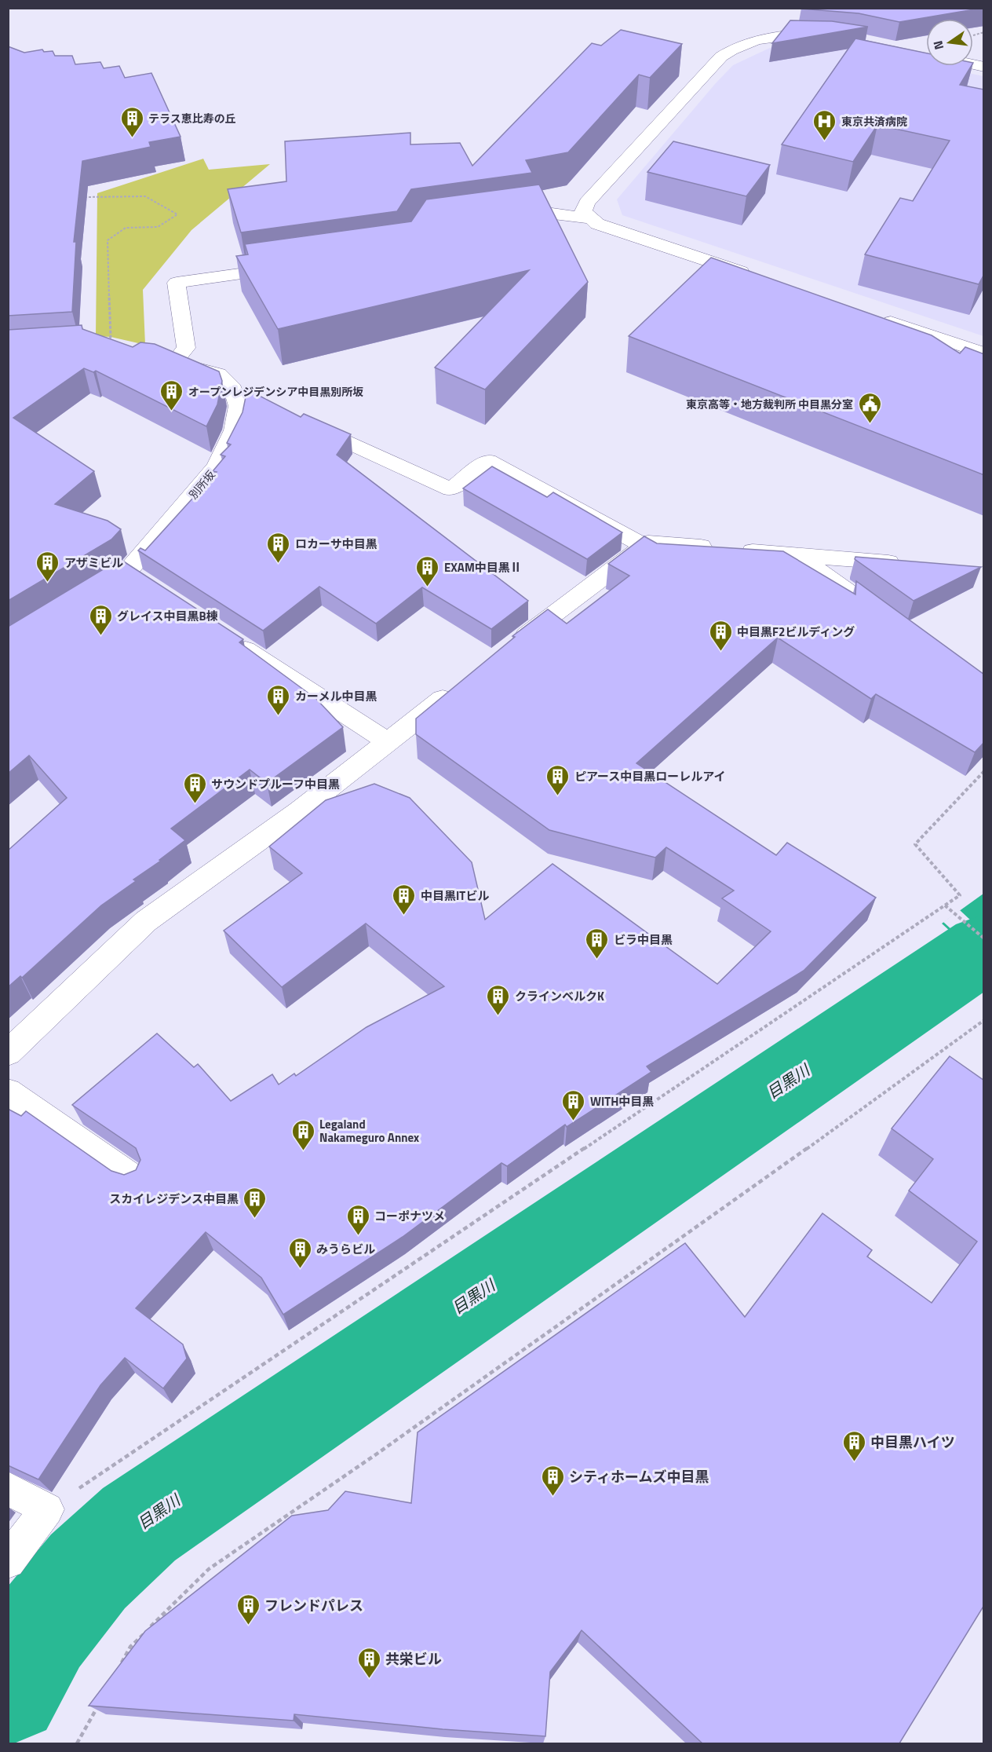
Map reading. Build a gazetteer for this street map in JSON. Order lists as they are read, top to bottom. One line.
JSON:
{"streets":{"street":["別所坂"]},"water":["目黒川"],"places":{"building":["テラス恵比寿の丘","オープンレジデンシア中目黒別所坂","ロカーサ中目黒","アザミビル","EXAM中目黒Ⅱ","グレイス中目黒B棟","中目黒F2ビルディング","カーメル中目黒","ピアース中目黒ローレルアイ","サウンドプルーフ中目黒","中目黒ITビル","ビラ中目黒","クラインベルクK","WITH中目黒","Legaland Nakameguro Annex","スカイレジデンス中目黒","コーポナツメ","みうらビル","中目黒ハイツ","シティホームズ中目黒","フレンドパレス","共栄ビル"],"hospital":["東京共済病院"],"public building":["東京高等・地方裁判所 中目黒分室"]},"north":"left"}
